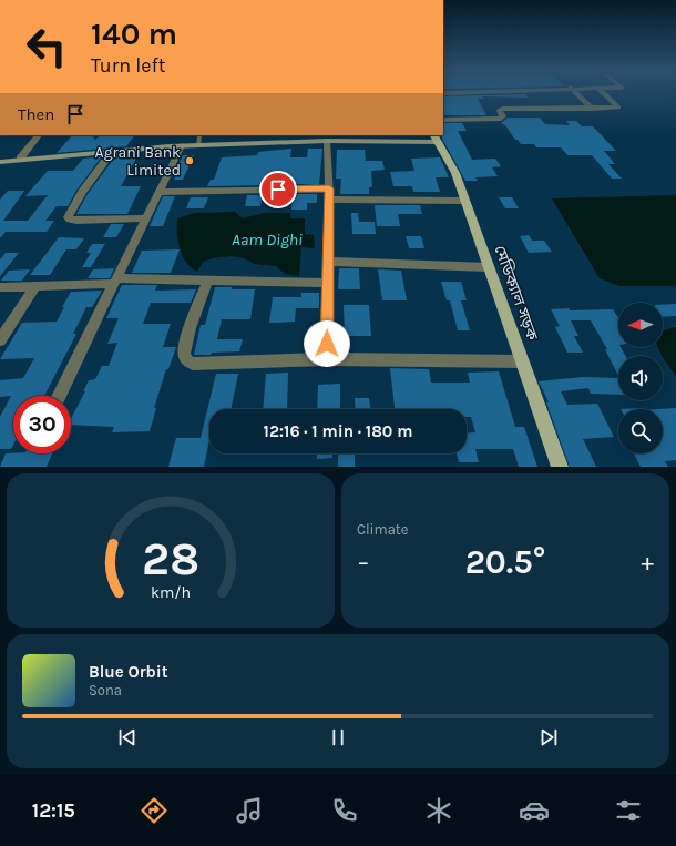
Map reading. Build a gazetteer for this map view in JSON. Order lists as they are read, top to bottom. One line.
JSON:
{"streets":{"main road":["মেডিক্যাল সড়ক"]},"water":["Aam Dighi"],"places":["Agrani Bank Limited"],"north":"left","page":{"turn":["140 m","Turn left"],"then":"Then","limit":"30","trip":"12:16 · 1 min · 180 m","tile":"Climate","heat":["−","20.5°","+"],"song":["Blue Orbit","Sona"],"tabs":"12:15","gauge":["28","km/h"]}}
